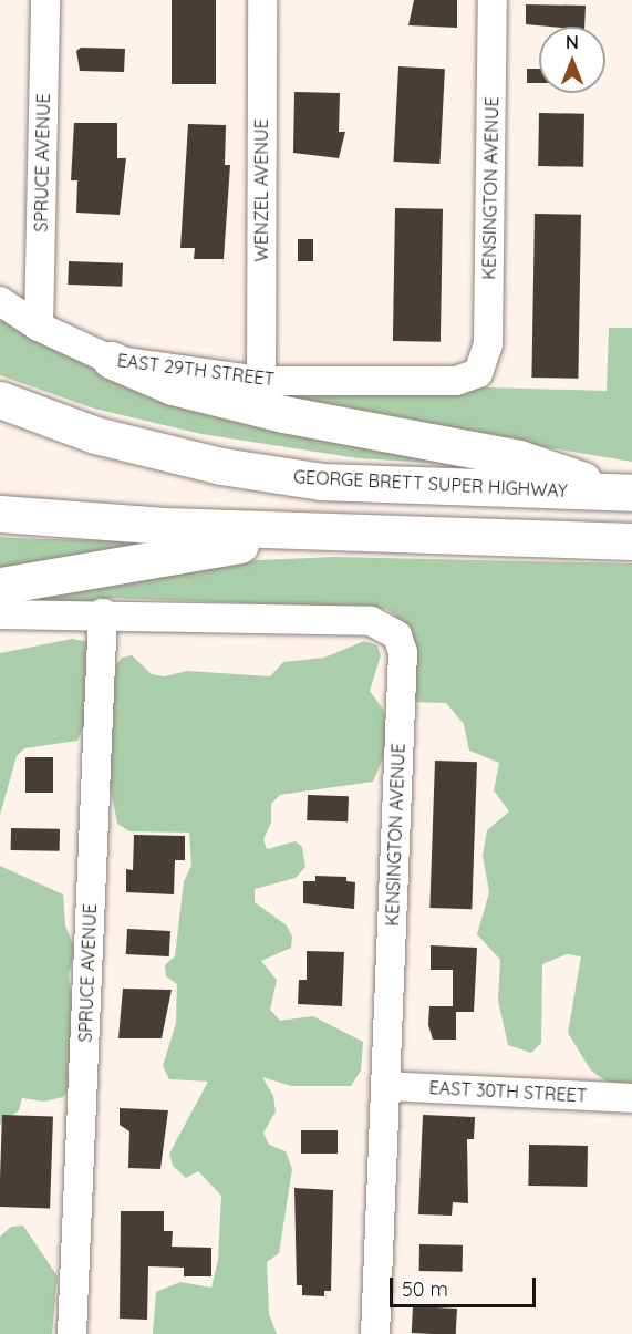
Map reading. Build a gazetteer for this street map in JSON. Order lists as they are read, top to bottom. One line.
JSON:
{"streets":{"highway":["GEORGE BRETT SUPER HIGHWAY"],"street":["SPRUCE AVENUE","KENSINGTON AVENUE","WENZEL AVENUE","EAST 29TH STREET","EAST 30TH STREET"]},"crossings":[["SPRUCE AVENUE","KENSINGTON AVENUE"],["SPRUCE AVENUE","EAST 29TH STREET"],["KENSINGTON AVENUE","EAST 29TH STREET"],["KENSINGTON AVENUE","EAST 30TH STREET"],["WENZEL AVENUE","EAST 29TH STREET"]],"scale_bar":"50 m","north":"top"}
